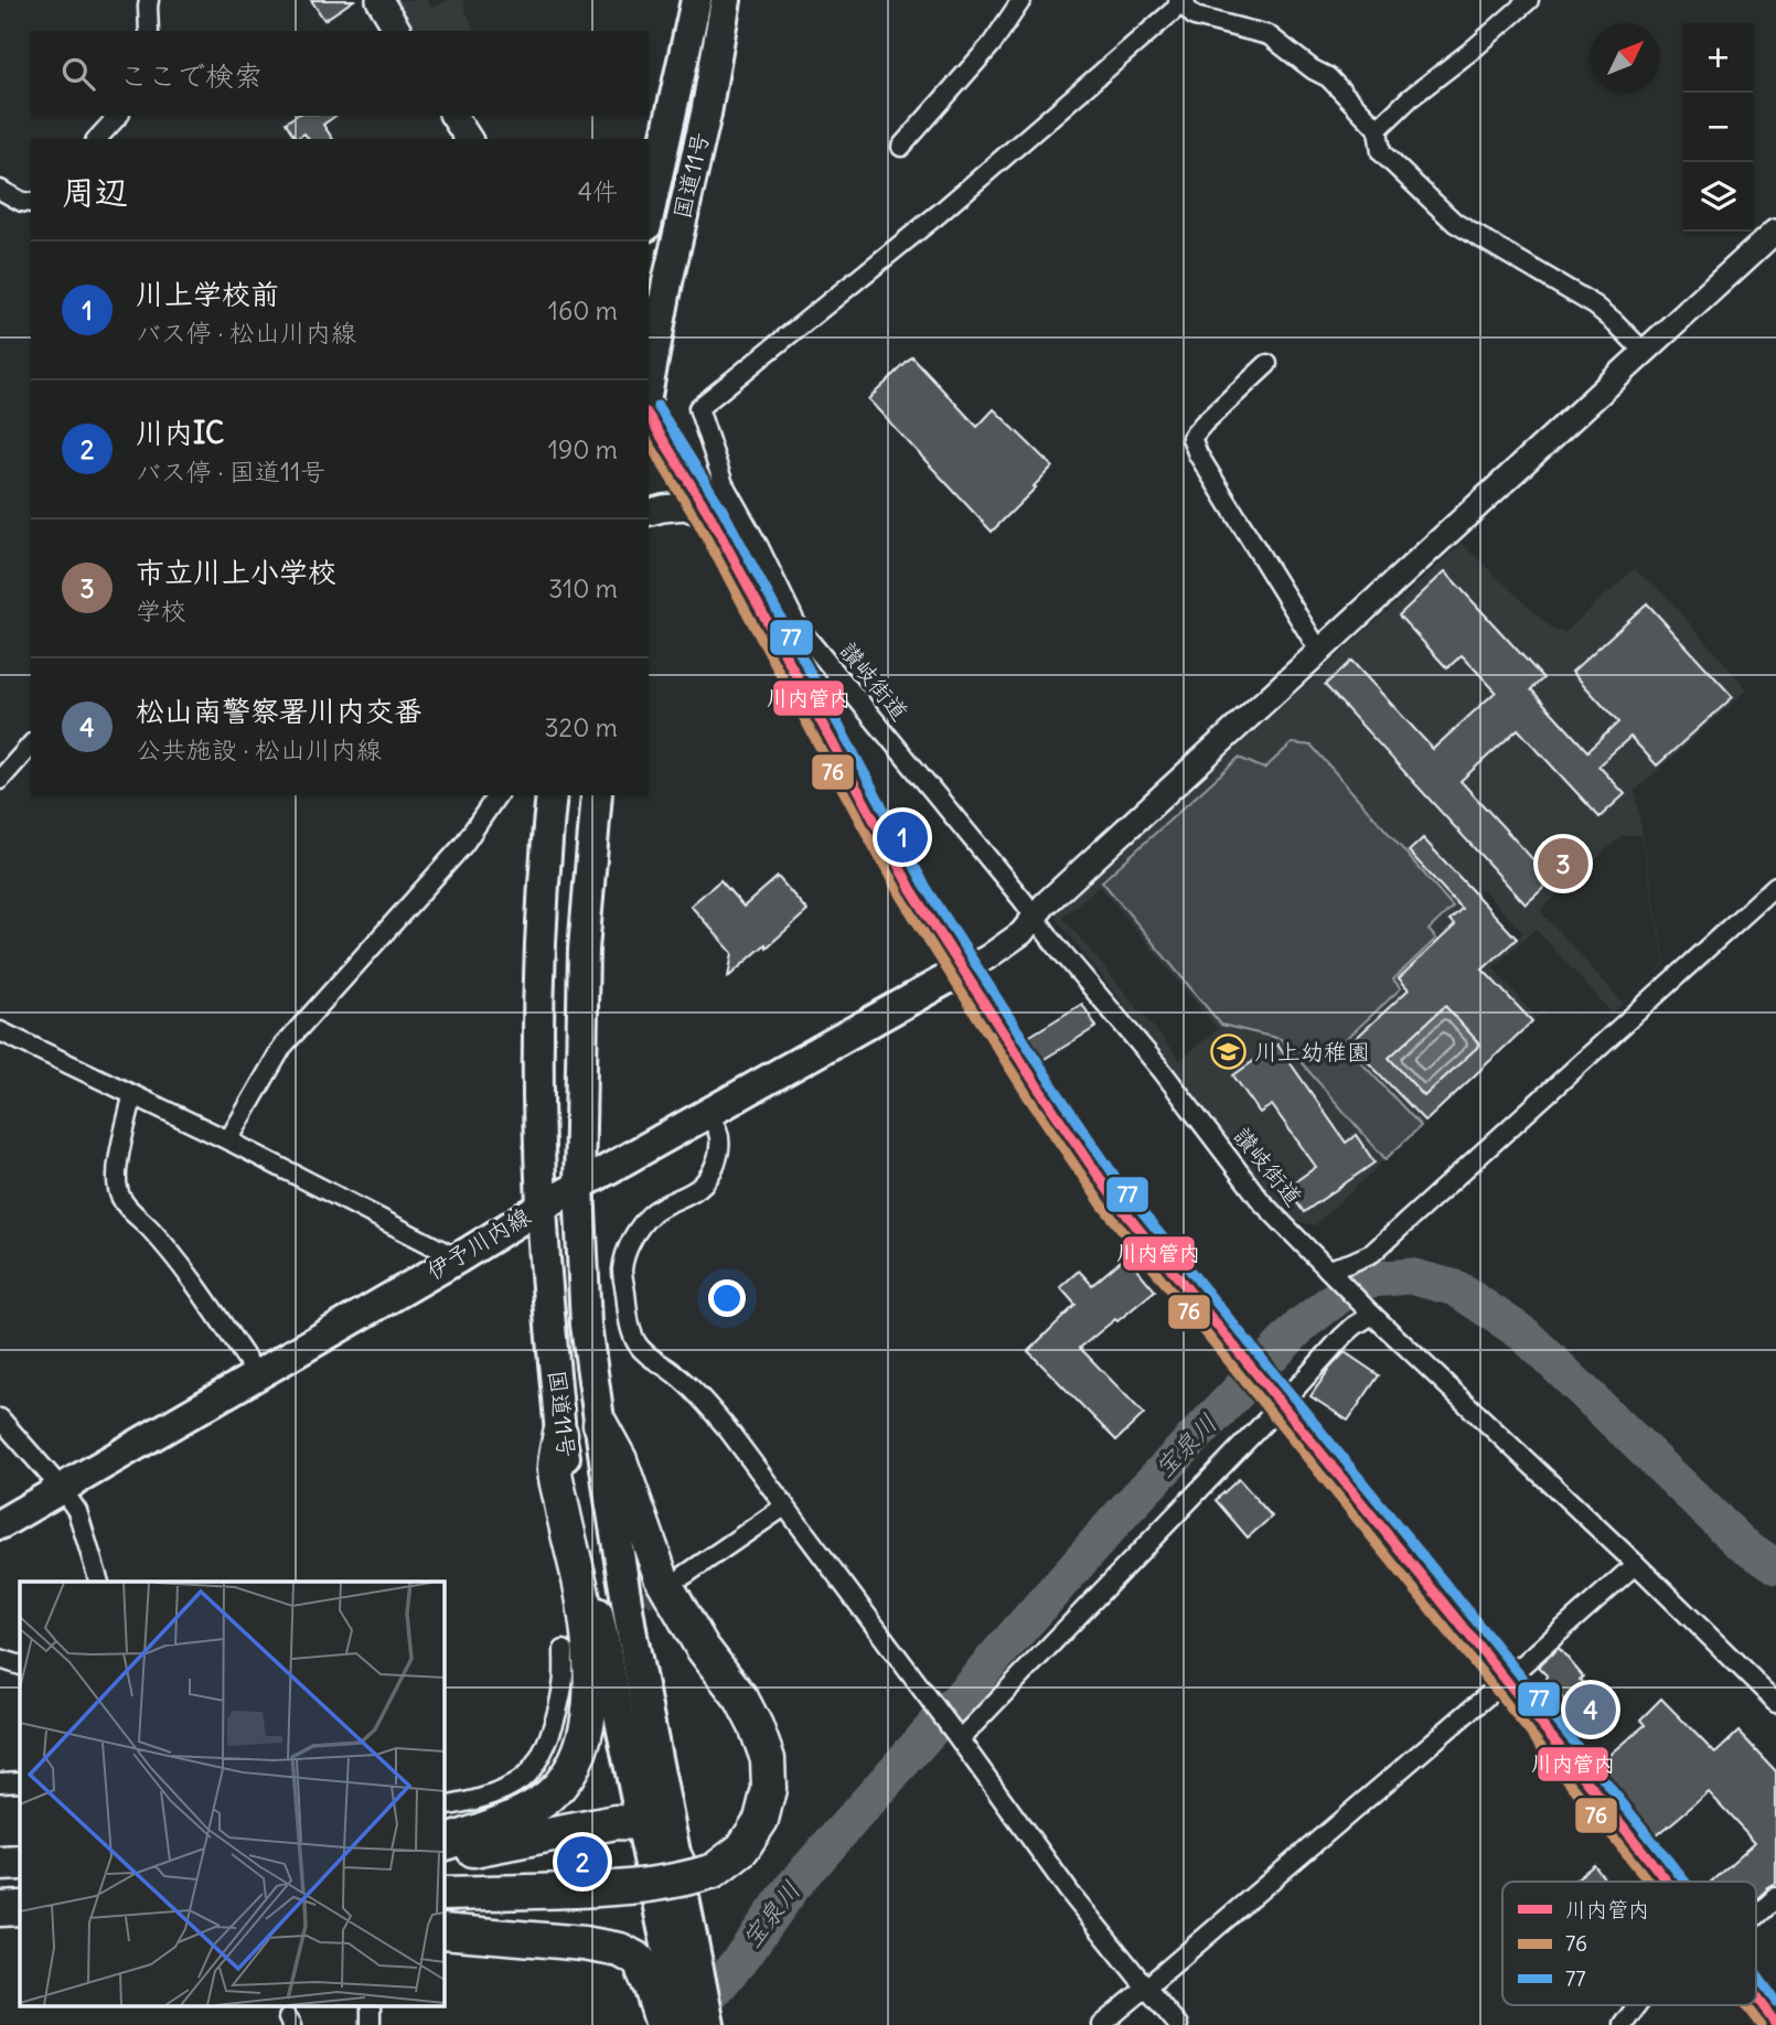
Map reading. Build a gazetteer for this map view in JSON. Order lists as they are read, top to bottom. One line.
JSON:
{"streets":{"main road":["国道11号","伊予川内線"],"street":["讃岐街道"]},"crossings":[["国道11号","伊予川内線"]],"water":["宝泉川"],"places":{"school or university":["川上幼稚園"]},"lines":["transit line 77","transit line 川内管内","transit line 76"],"legend":["川内管内","76","77"],"north":"top right","page":{"map_buttons":["+","−"],"search":"ここで検索","heading":["周辺","4件"],"list":[{"mark":"1","name":"川上学校前","note":"バス停 · 松山川内線","value":"160 m"},{"mark":"2","name":"川内IC","note":"バス停 · 国道11号","value":"190 m"},{"mark":"3","name":"市立川上小学校","note":"学校","value":"310 m"},{"mark":"4","name":"松山南警察署川内交番","note":"公共施設 · 松山川内線","value":"320 m"}],"pins":["1","3","4","2"]}}
